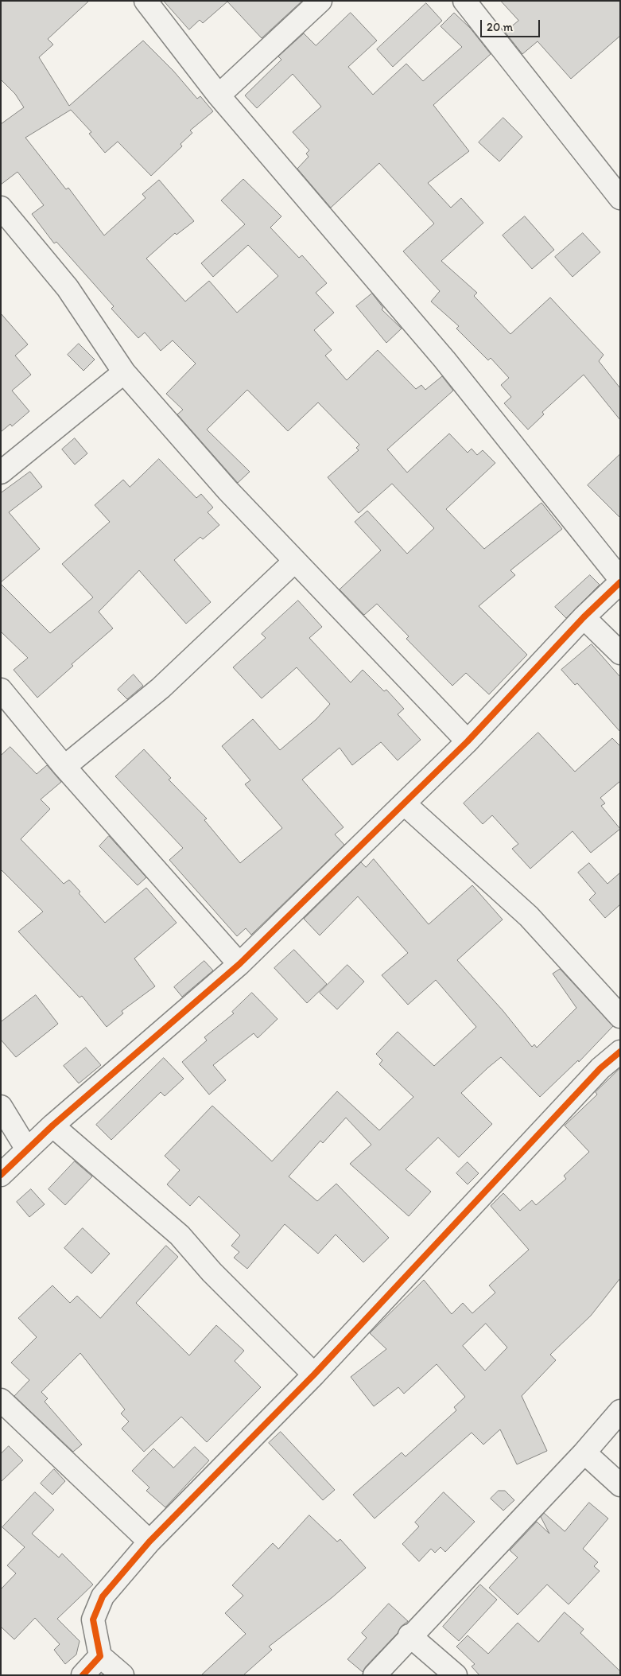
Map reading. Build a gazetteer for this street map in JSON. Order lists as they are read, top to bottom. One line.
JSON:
{"scale_bar":"20 m"}
